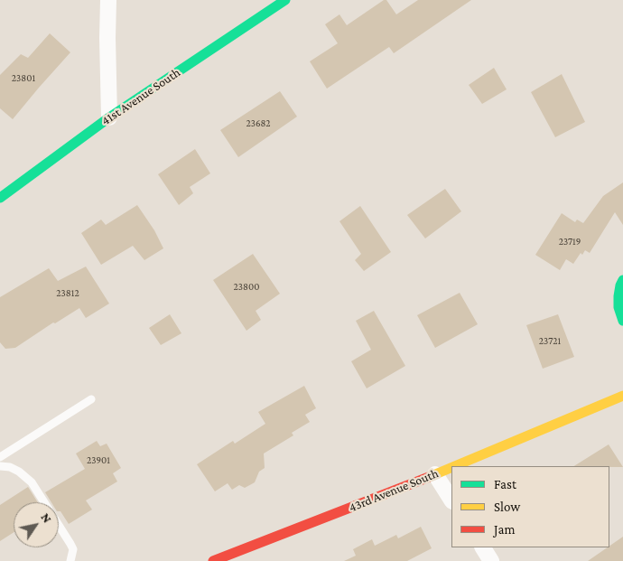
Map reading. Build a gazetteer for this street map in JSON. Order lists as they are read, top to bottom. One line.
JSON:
{"streets":{"street":["41st Avenue South","43rd Avenue South"]},"house_numbers":["23801","23682","23719","23800","23812","23721","23901"],"legend":["Fast","Slow","Jam"],"north":"top right"}
